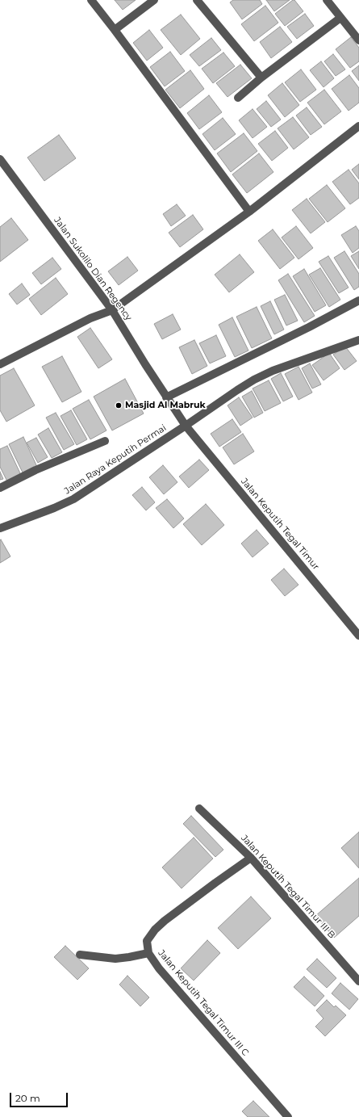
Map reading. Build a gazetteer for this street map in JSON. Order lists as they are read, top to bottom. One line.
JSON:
{"streets":{"street":["Jalan Sukolilo Dian Regency","Jalan Raya Keputih Permai","Jalan Keputih Tegal Timur","Jalan Keputih Tegal Timur III B","Jalan Keputih Tegal Timur III C"]},"crossings":[["Jalan Sukolilo Dian Regency","Jalan Raya Keputih Permai"],["Jalan Sukolilo Dian Regency","Jalan Keputih Tegal Timur"],["Jalan Raya Keputih Permai","Jalan Keputih Tegal Timur"],["Jalan Keputih Tegal Timur III B","Jalan Keputih Tegal Timur III C"]],"places":["Masjid Al Mabruk"],"scale_bar":"20 m"}
